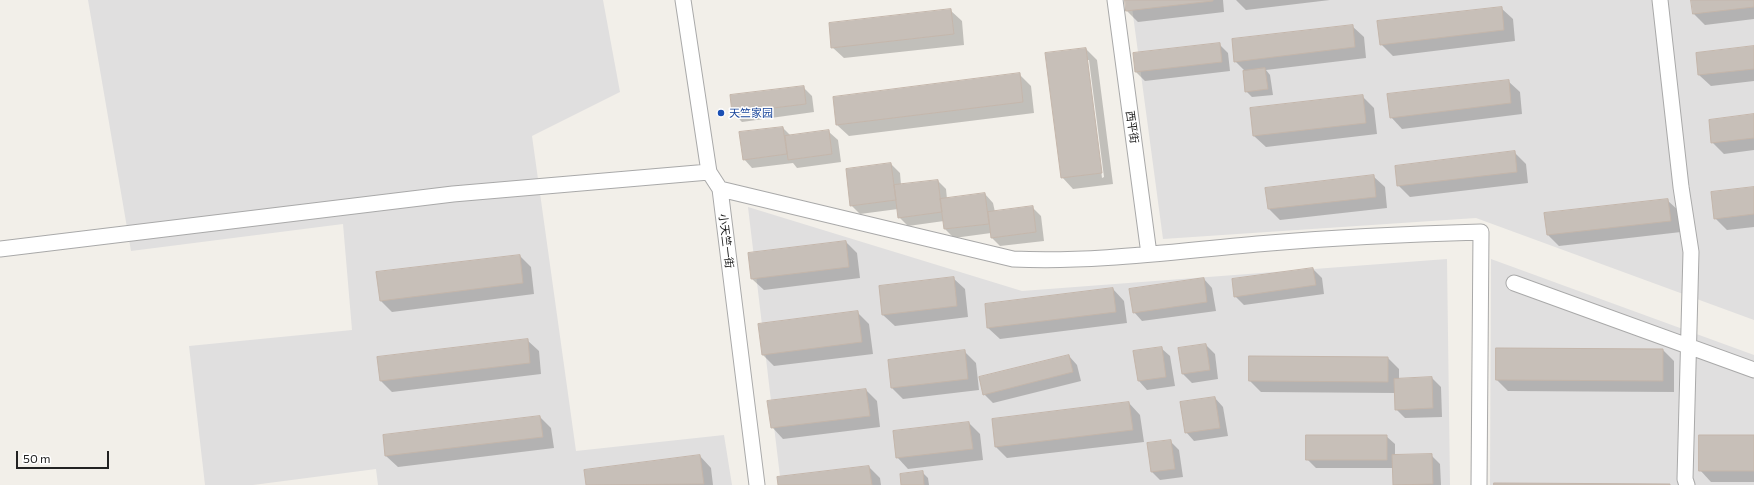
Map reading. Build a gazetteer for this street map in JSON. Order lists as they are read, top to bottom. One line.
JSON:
{"streets":{"street":["西平街","小天竺一街"]},"places":["天竺家园"],"scale_bar":"50 m"}
